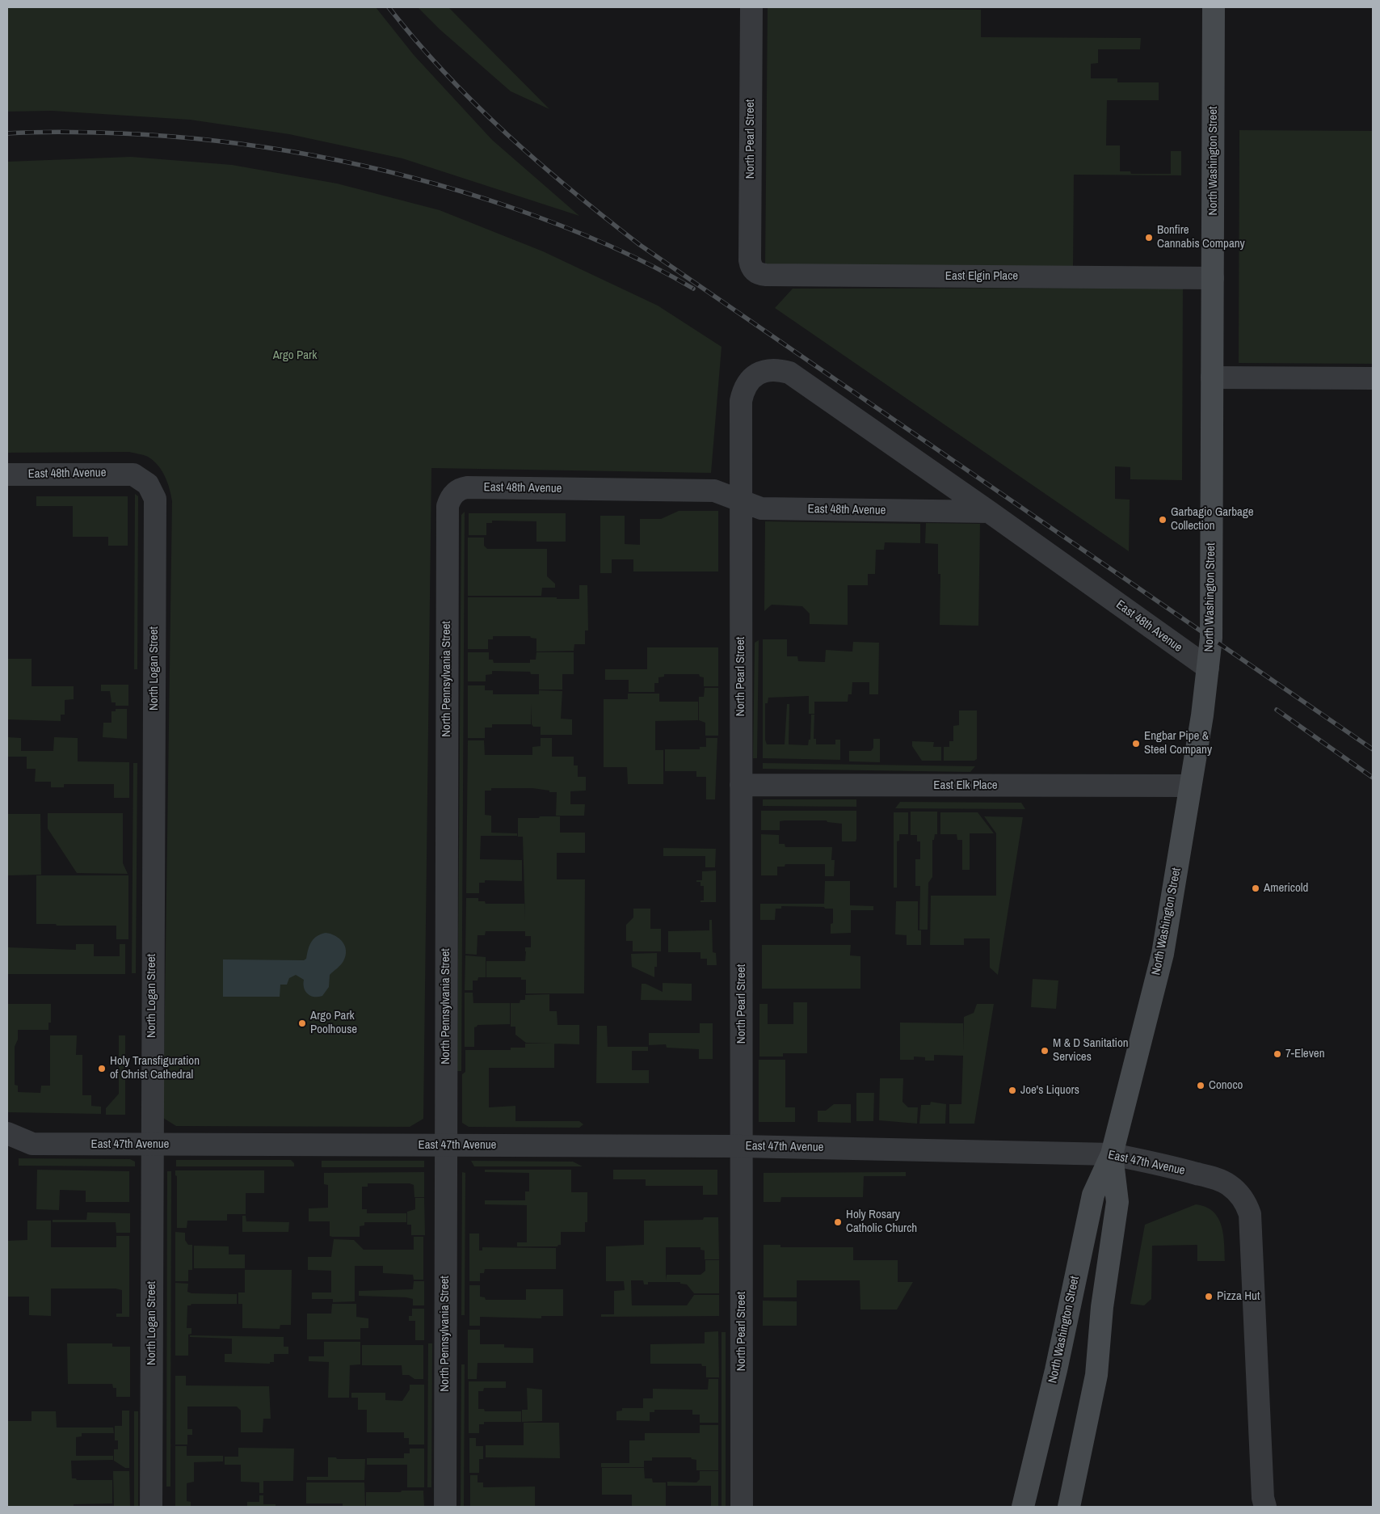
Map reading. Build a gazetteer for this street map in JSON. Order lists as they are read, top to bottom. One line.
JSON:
{"streets":{"main road":["North Washington Street"],"street":["North Pearl Street","East Elgin Place","East 48th Avenue","North Logan Street","North Pennsylvania Street","East Elk Place","East 47th Avenue"]},"crossings":[["North Pearl Street","East Elgin Place"],["North Pearl Street","East 48th Avenue"],["North Pearl Street","East Elk Place"],["North Pearl Street","East 47th Avenue"],["North Washington Street","East Elgin Place"],["North Washington Street","East 48th Avenue"],["North Washington Street","East Elk Place"],["North Washington Street","East 47th Avenue"],["East 48th Avenue","North Logan Street"],["East 48th Avenue","North Pennsylvania Street"],["North Logan Street","East 47th Avenue"],["North Pennsylvania Street","East 47th Avenue"]],"parks":["Argo Park"],"places":["Bonfire Cannabis Company","Garbagio Garbage Collection","Engbar Pipe & Steel Company","Americold","Argo Park Poolhouse","M & D Sanitation Services","7-Eleven","Holy Transfiguration of Christ Cathedral","Conoco","Joe's Liquors","Holy Rosary Catholic Church","Pizza Hut"]}
